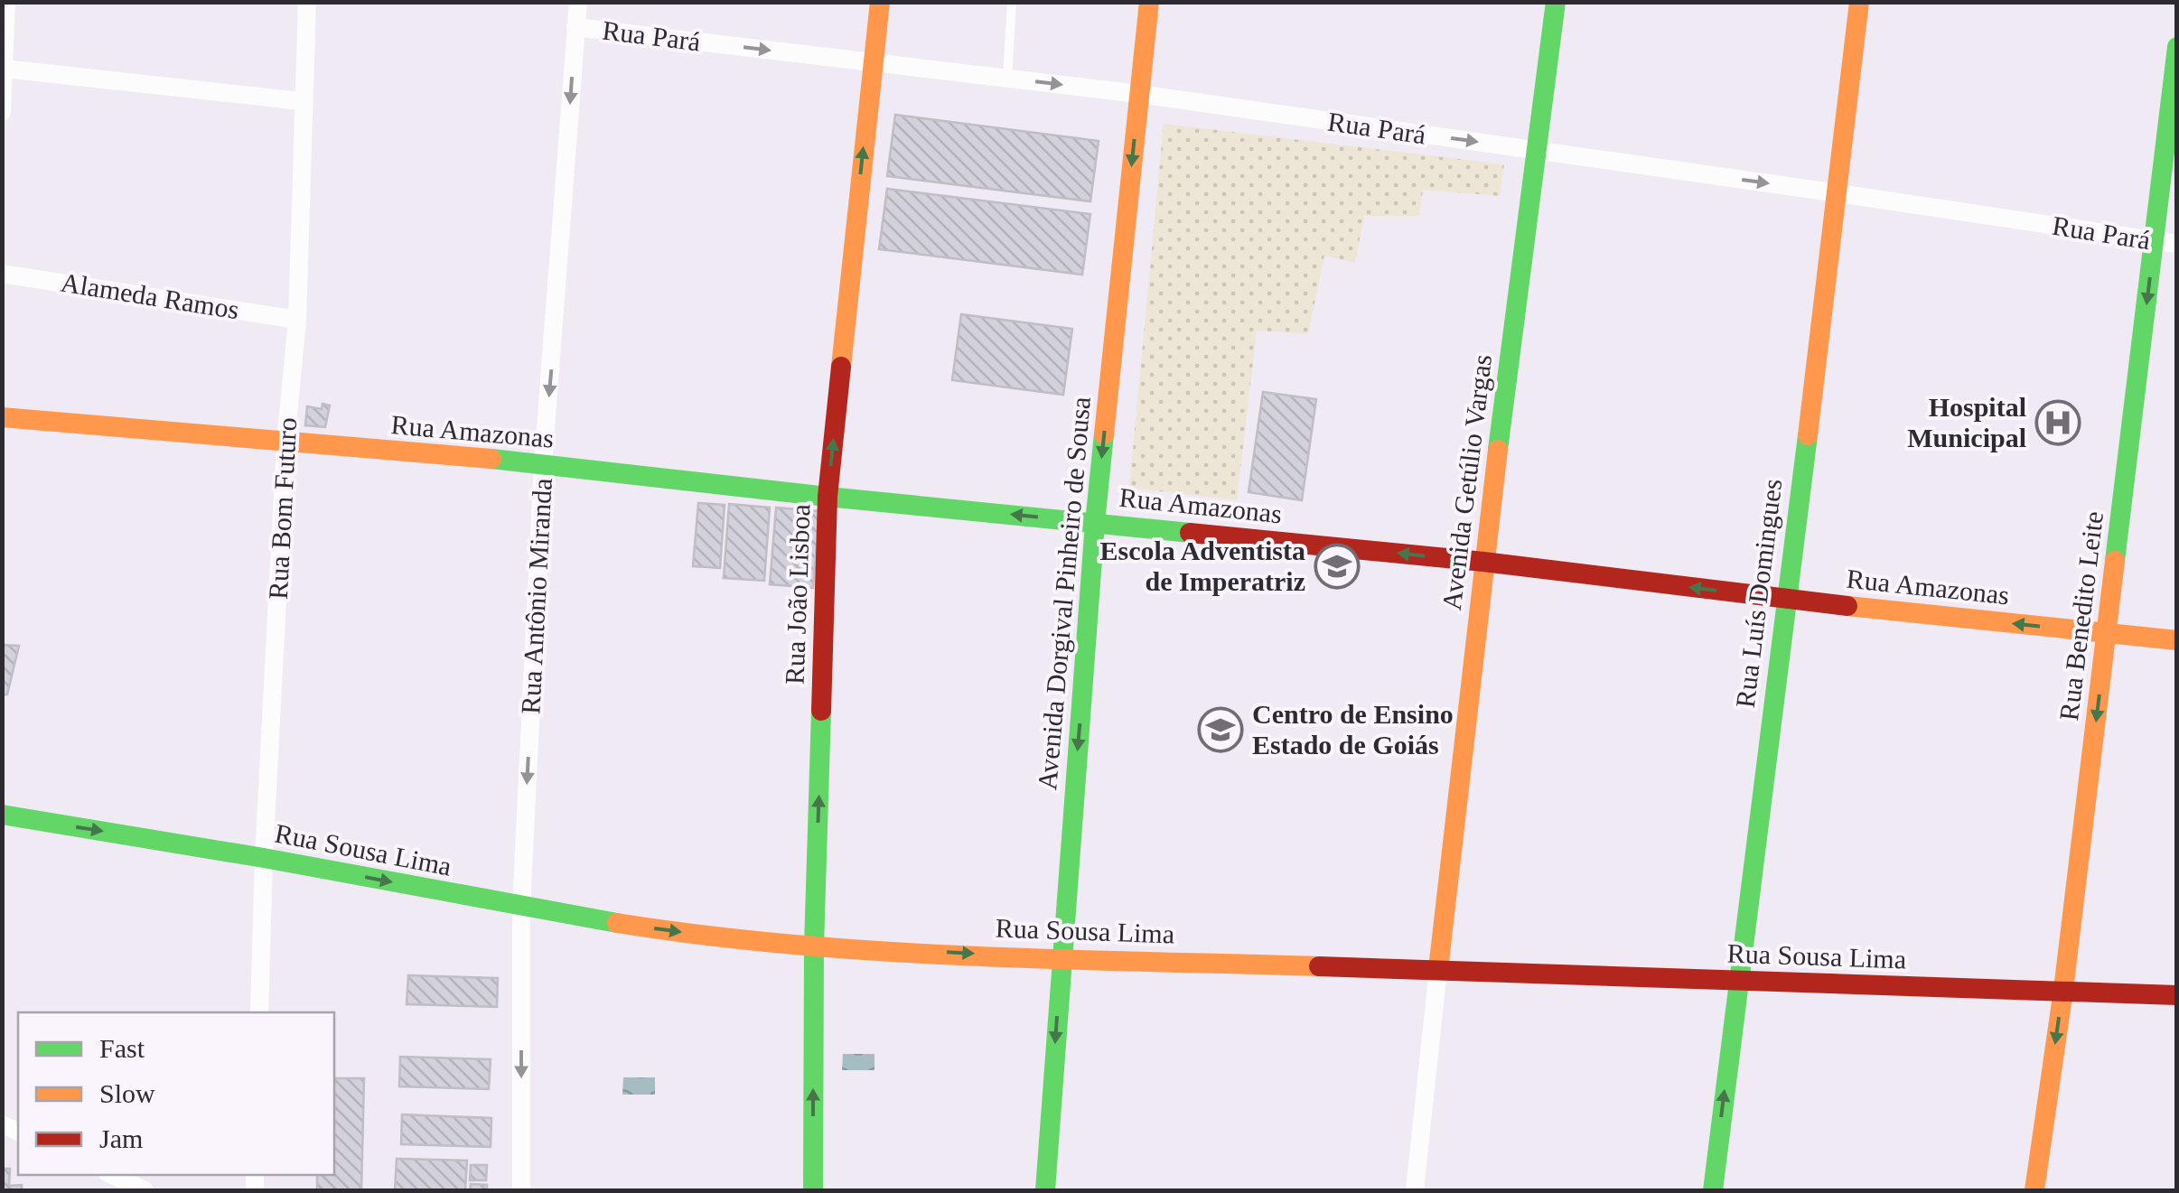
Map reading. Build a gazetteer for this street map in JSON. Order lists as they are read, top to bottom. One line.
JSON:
{"streets":{"street":["Rua Pará","Alameda Ramos","Rua Amazonas","Avenida Getúlio Vargas","Rua Bom Futuro","Avenida Dorgival Pinheiro de Sousa","Rua Luís Domingues","Rua João Lisboa","Rua Antônio Miranda","Rua Benedito Leite","Rua Sousa Lima"]},"crossings":[["Rua Pará","Avenida Getúlio Vargas"],["Rua Pará","Avenida Dorgival Pinheiro de Sousa"],["Rua Pará","Rua Luís Domingues"],["Rua Pará","Rua João Lisboa"],["Rua Pará","Rua Antônio Miranda"],["Rua Pará","Rua Benedito Leite"],["Alameda Ramos","Rua Bom Futuro"],["Rua Amazonas","Avenida Getúlio Vargas"],["Rua Amazonas","Rua Bom Futuro"],["Rua Amazonas","Avenida Dorgival Pinheiro de Sousa"],["Rua Amazonas","Rua Luís Domingues"],["Rua Amazonas","Rua João Lisboa"],["Rua Amazonas","Rua Antônio Miranda"],["Rua Amazonas","Rua Benedito Leite"],["Avenida Getúlio Vargas","Rua Sousa Lima"],["Rua Bom Futuro","Rua Sousa Lima"],["Avenida Dorgival Pinheiro de Sousa","Rua Sousa Lima"],["Rua Luís Domingues","Rua Sousa Lima"],["Rua João Lisboa","Rua Sousa Lima"],["Rua Antônio Miranda","Rua Sousa Lima"],["Rua Benedito Leite","Rua Sousa Lima"]],"one_way":["Rua Pará","Rua Amazonas","Avenida Dorgival Pinheiro de Sousa","Rua João Lisboa","Rua Antônio Miranda","Rua Benedito Leite","Rua Sousa Lima"],"places":{"hospital":["Hospital Municipal"],"school or university":["Escola Adventista de Imperatriz","Centro de Ensino Estado de Goiás"]},"legend":["Fast","Slow","Jam"]}
